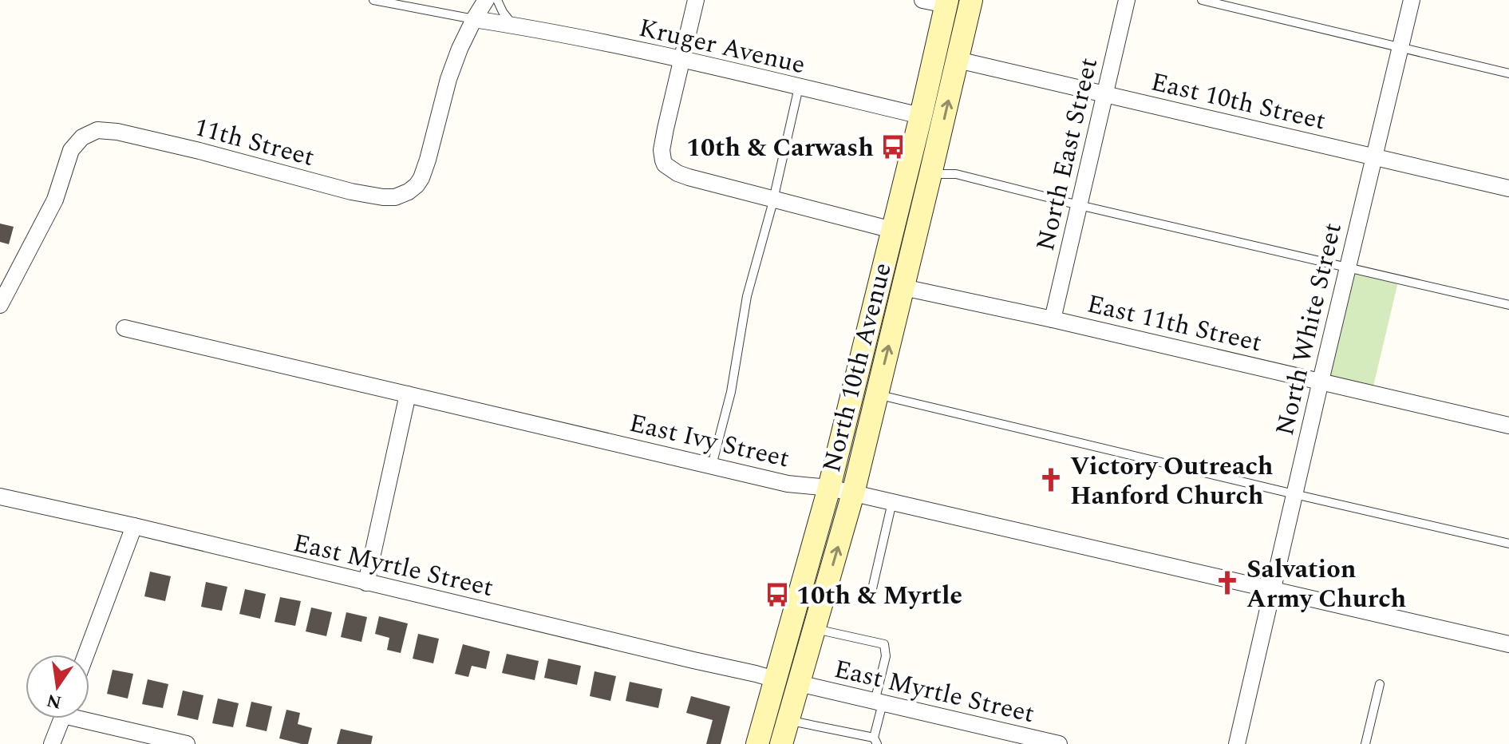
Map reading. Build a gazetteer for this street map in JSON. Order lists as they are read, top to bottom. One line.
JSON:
{"streets":{"main road":["North 10th Avenue"],"street":["Kruger Avenue","East 10th Street","11th Street","North East Street","East 11th Street","North White Street","East Ivy Street","East Myrtle Street"]},"crossings":[["Kruger Avenue","11th Street"],["Kruger Avenue","North 10th Avenue"],["East 10th Street","North East Street"],["East 10th Street","North White Street"],["East 10th Street","North 10th Avenue"],["North East Street","East 11th Street"],["East 11th Street","North White Street"],["East 11th Street","North 10th Avenue"],["North White Street","East Ivy Street"],["North 10th Avenue","East Ivy Street"],["North 10th Avenue","East Myrtle Street"]],"places":{"bus stop":["10th & Carwash","10th & Myrtle"],"church":["Victory Outreach Hanford Church","Salvation Army Church"]},"north":"bottom"}
